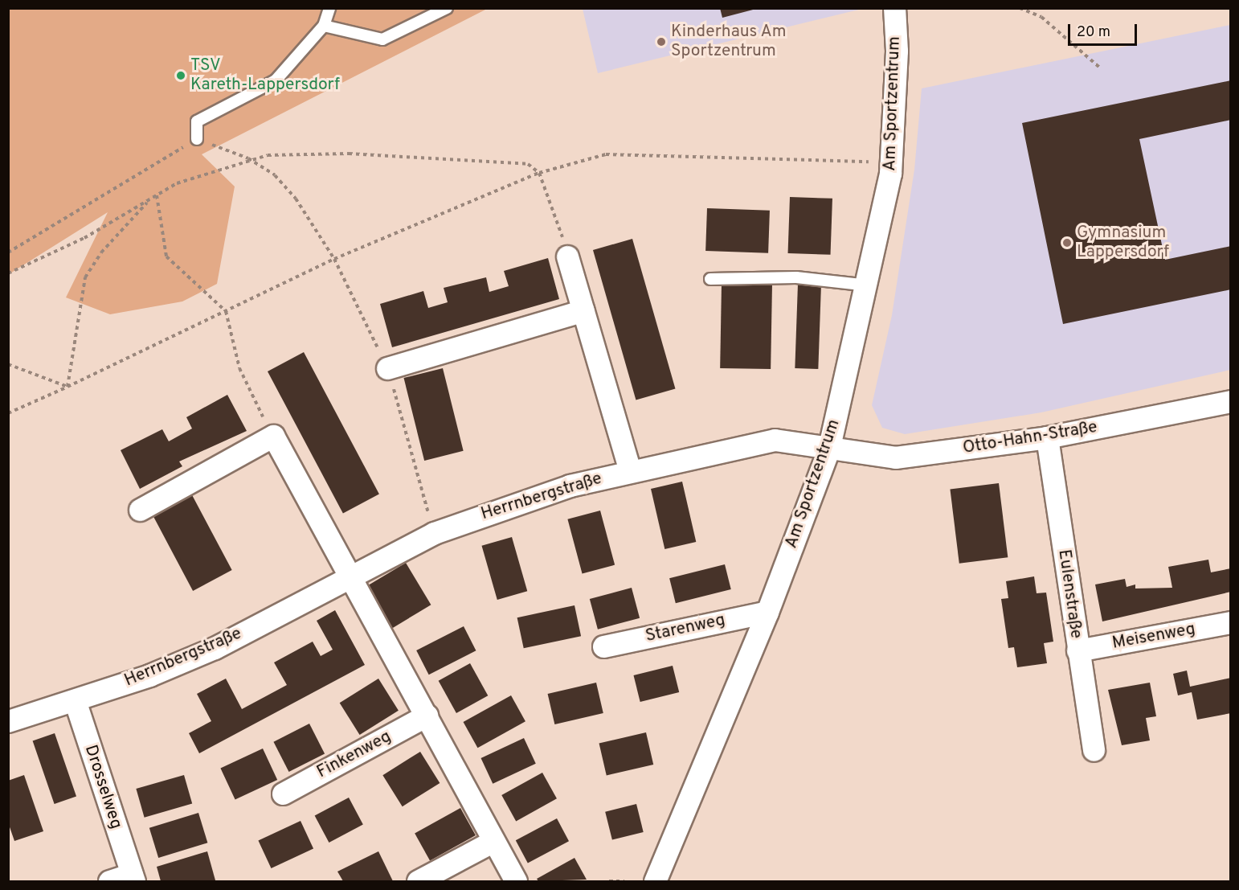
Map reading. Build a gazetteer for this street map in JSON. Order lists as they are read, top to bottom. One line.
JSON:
{"streets":{"street":["Am Sportzentrum","Otto-Hahn-Straße","Herrnbergstraße","Eulenstraße","Starenweg","Meisenweg","Finkenweg","Drosselweg"]},"crossings":[["Am Sportzentrum","Otto-Hahn-Straße"],["Am Sportzentrum","Herrnbergstraße"],["Am Sportzentrum","Starenweg"],["Otto-Hahn-Straße","Herrnbergstraße"],["Otto-Hahn-Straße","Eulenstraße"],["Herrnbergstraße","Drosselweg"],["Eulenstraße","Meisenweg"]],"places":["Kinderhaus Am Sportzentrum","TSV Kareth-Lappersdorf","Gymnasium Lappersdorf"],"scale_bar":"20 m"}
